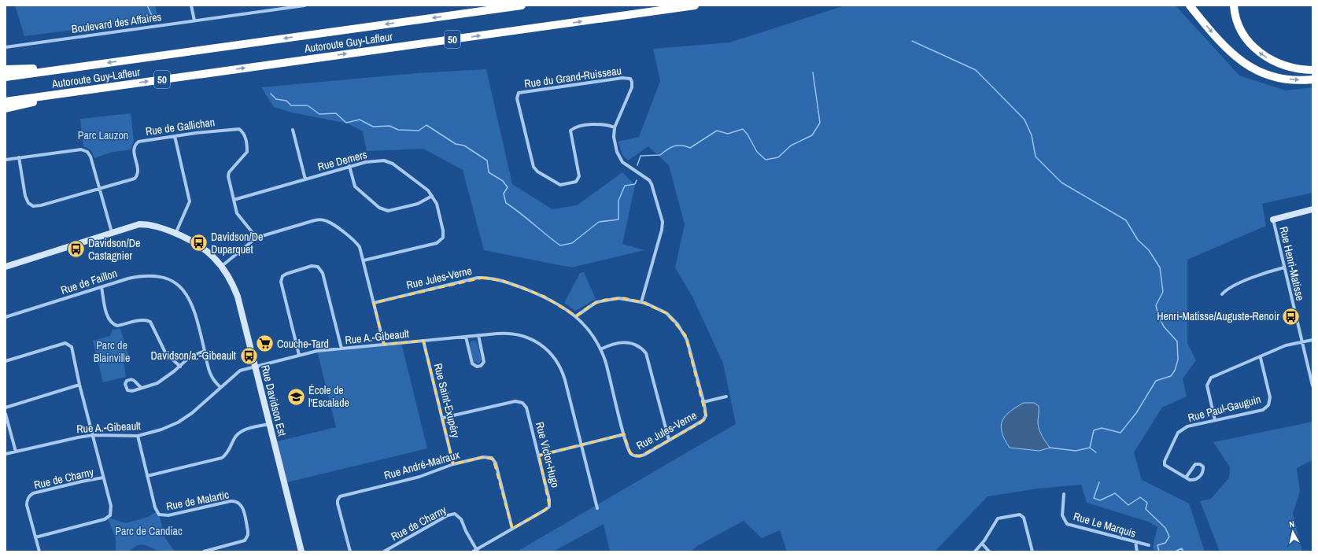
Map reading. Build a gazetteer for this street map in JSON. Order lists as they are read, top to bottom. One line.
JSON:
{"streets":{"highway":["50","Autoroute Guy-Lafleur"],"street":["Boulevard des Affaires","Rue du Grand-Ruisseau","Rue de Gallichan","Rue Demers","Rue Henri-Matisse","Rue Jules-Verne","Rue de Faillon","Rue A.-Gibeault","Rue Davidson Est","Rue Saint-Exupéry","Rue Paul-Gauguin","Rue Victor-Hugo","Rue André-Malraux","Rue de Charny","Rue de Malartic","Rue Le Marquis"]},"crossings":[["Rue du Grand-Ruisseau","Rue Jules-Verne"],["Rue de Gallichan","Rue Demers"],["Rue de Faillon","Rue A.-Gibeault"],["Rue A.-Gibeault","Rue Davidson Est"],["Rue A.-Gibeault","Rue Saint-Exupéry"],["Rue A.-Gibeault","Rue de Malartic"],["Rue Saint-Exupéry","Rue Victor-Hugo"],["Rue Saint-Exupéry","Rue André-Malraux"],["Rue Victor-Hugo","Rue André-Malraux"],["Rue Victor-Hugo","Rue de Charny"]],"parks":["Parc Lauzon","Parc de Blainville","Parc de Candiac"],"places":{"bus stop":["Davidson/De Duparquet","Davidson/De Castagnier","Henri-Matisse/Auguste-Renoir","Davidson/a.-Gibeault"],"supermarket":["Couche-Tard"],"school or university":["École de l'Escalade"]},"north":"top"}
